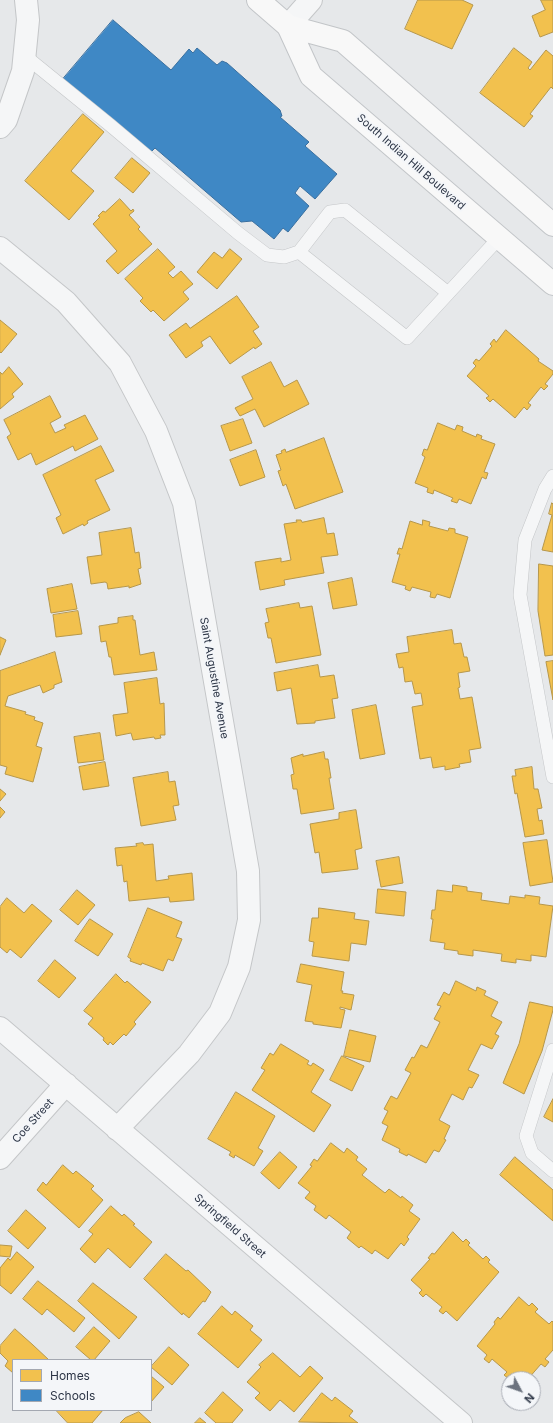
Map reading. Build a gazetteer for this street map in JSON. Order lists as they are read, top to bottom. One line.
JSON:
{"streets":{"main road":["South Indian Hill Boulevard"],"street":["Saint Augustine Avenue","Coe Street","Springfield Street"]},"crossings":[["Saint Augustine Avenue","Springfield Street"],["Coe Street","Springfield Street"]],"legend":["Homes","Schools"],"north":"bottom right"}
